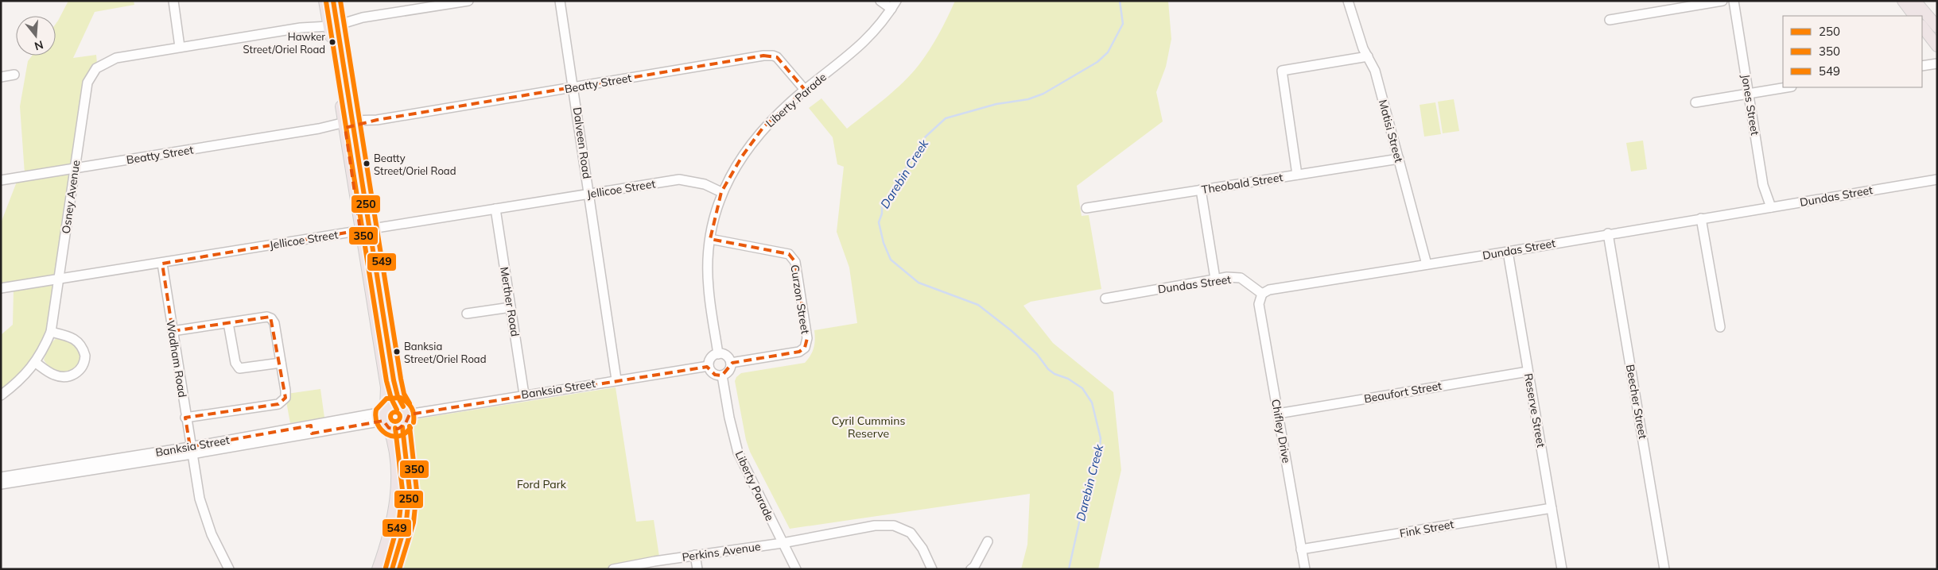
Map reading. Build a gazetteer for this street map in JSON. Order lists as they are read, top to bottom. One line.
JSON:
{"streets":{"street":["Beatty Street","Liberty Parade","Jones Street","Matisi Street","Dalveen Road","Theobald Street","Jellicoe Street","Dundas Street","Osney Avenue","Curzon Street","Merther Road","Wadham Road","Banksia Street","Beaufort Street","Beecher Street","Reserve Street","Chifley Drive","Fink Street","Perkins Avenue"]},"crossings":[["Beatty Street","Liberty Parade"],["Beatty Street","Dalveen Road"],["Beatty Street","Osney Avenue"],["Liberty Parade","Jellicoe Street"],["Liberty Parade","Curzon Street"],["Liberty Parade","Banksia Street"],["Liberty Parade","Perkins Avenue"],["Jones Street","Dundas Street"],["Matisi Street","Theobald Street"],["Matisi Street","Dundas Street"],["Dalveen Road","Jellicoe Street"],["Dalveen Road","Banksia Street"],["Jellicoe Street","Osney Avenue"],["Jellicoe Street","Merther Road"],["Jellicoe Street","Wadham Road"],["Dundas Street","Beecher Street"],["Dundas Street","Reserve Street"],["Dundas Street","Chifley Drive"],["Curzon Street","Banksia Street"],["Merther Road","Banksia Street"],["Wadham Road","Banksia Street"],["Beaufort Street","Reserve Street"],["Beaufort Street","Chifley Drive"],["Reserve Street","Fink Street"],["Chifley Drive","Fink Street"]],"water":["Darebin Creek"],"parks":["Cyril Cummins Reserve","Ford Park"],"places":["Hawker Street/Oriel Road","Beatty Street/Oriel Road","Banksia Street/Oriel Road"],"lines":["transit line 250","transit line 549","transit line 350"],"legend":["250","350","549"],"north":"bottom"}
